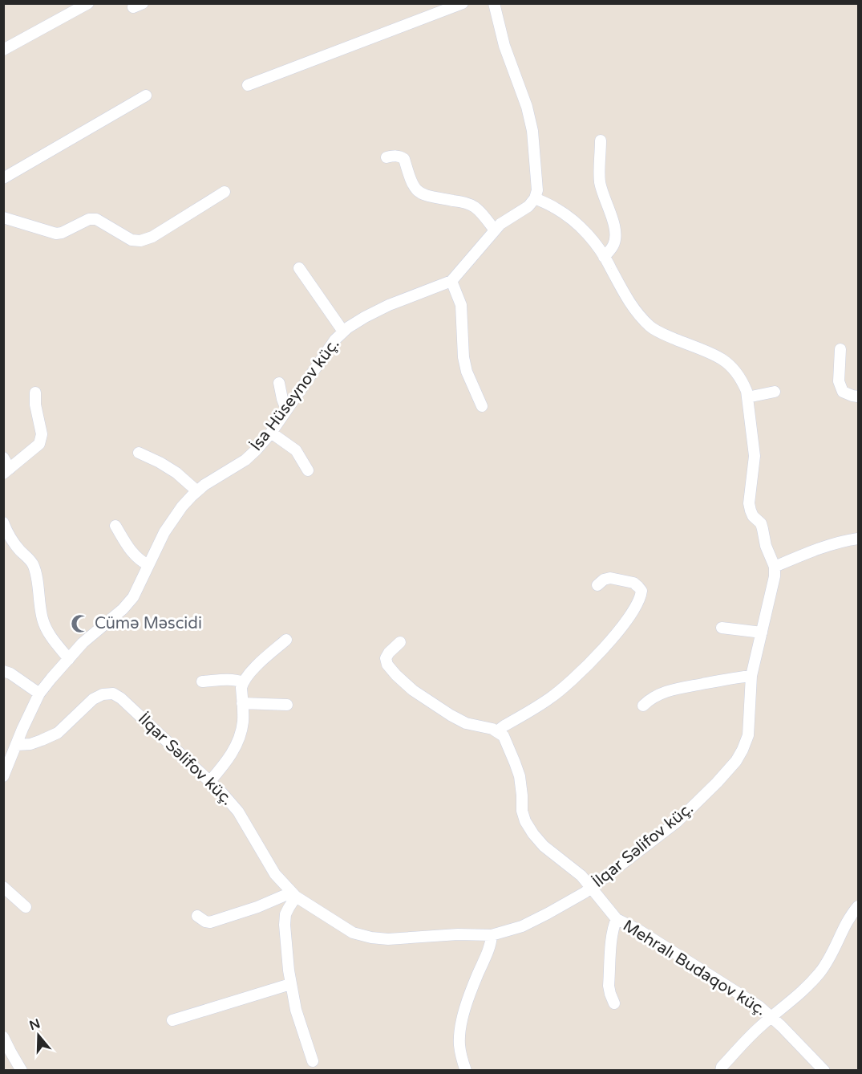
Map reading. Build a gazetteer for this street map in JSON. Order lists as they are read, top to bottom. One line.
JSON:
{"streets":{"street":["İsa Hüseynov küç.","İlqar Səlifov küç.","Mehralı Budaqov küç."]},"crossings":[["İsa Hüseynov küç.","İlqar Səlifov küç."],["İlqar Səlifov küç.","Mehralı Budaqov küç."]],"places":{"mosque":["Cümə Məscidi"]},"north":"top"}
